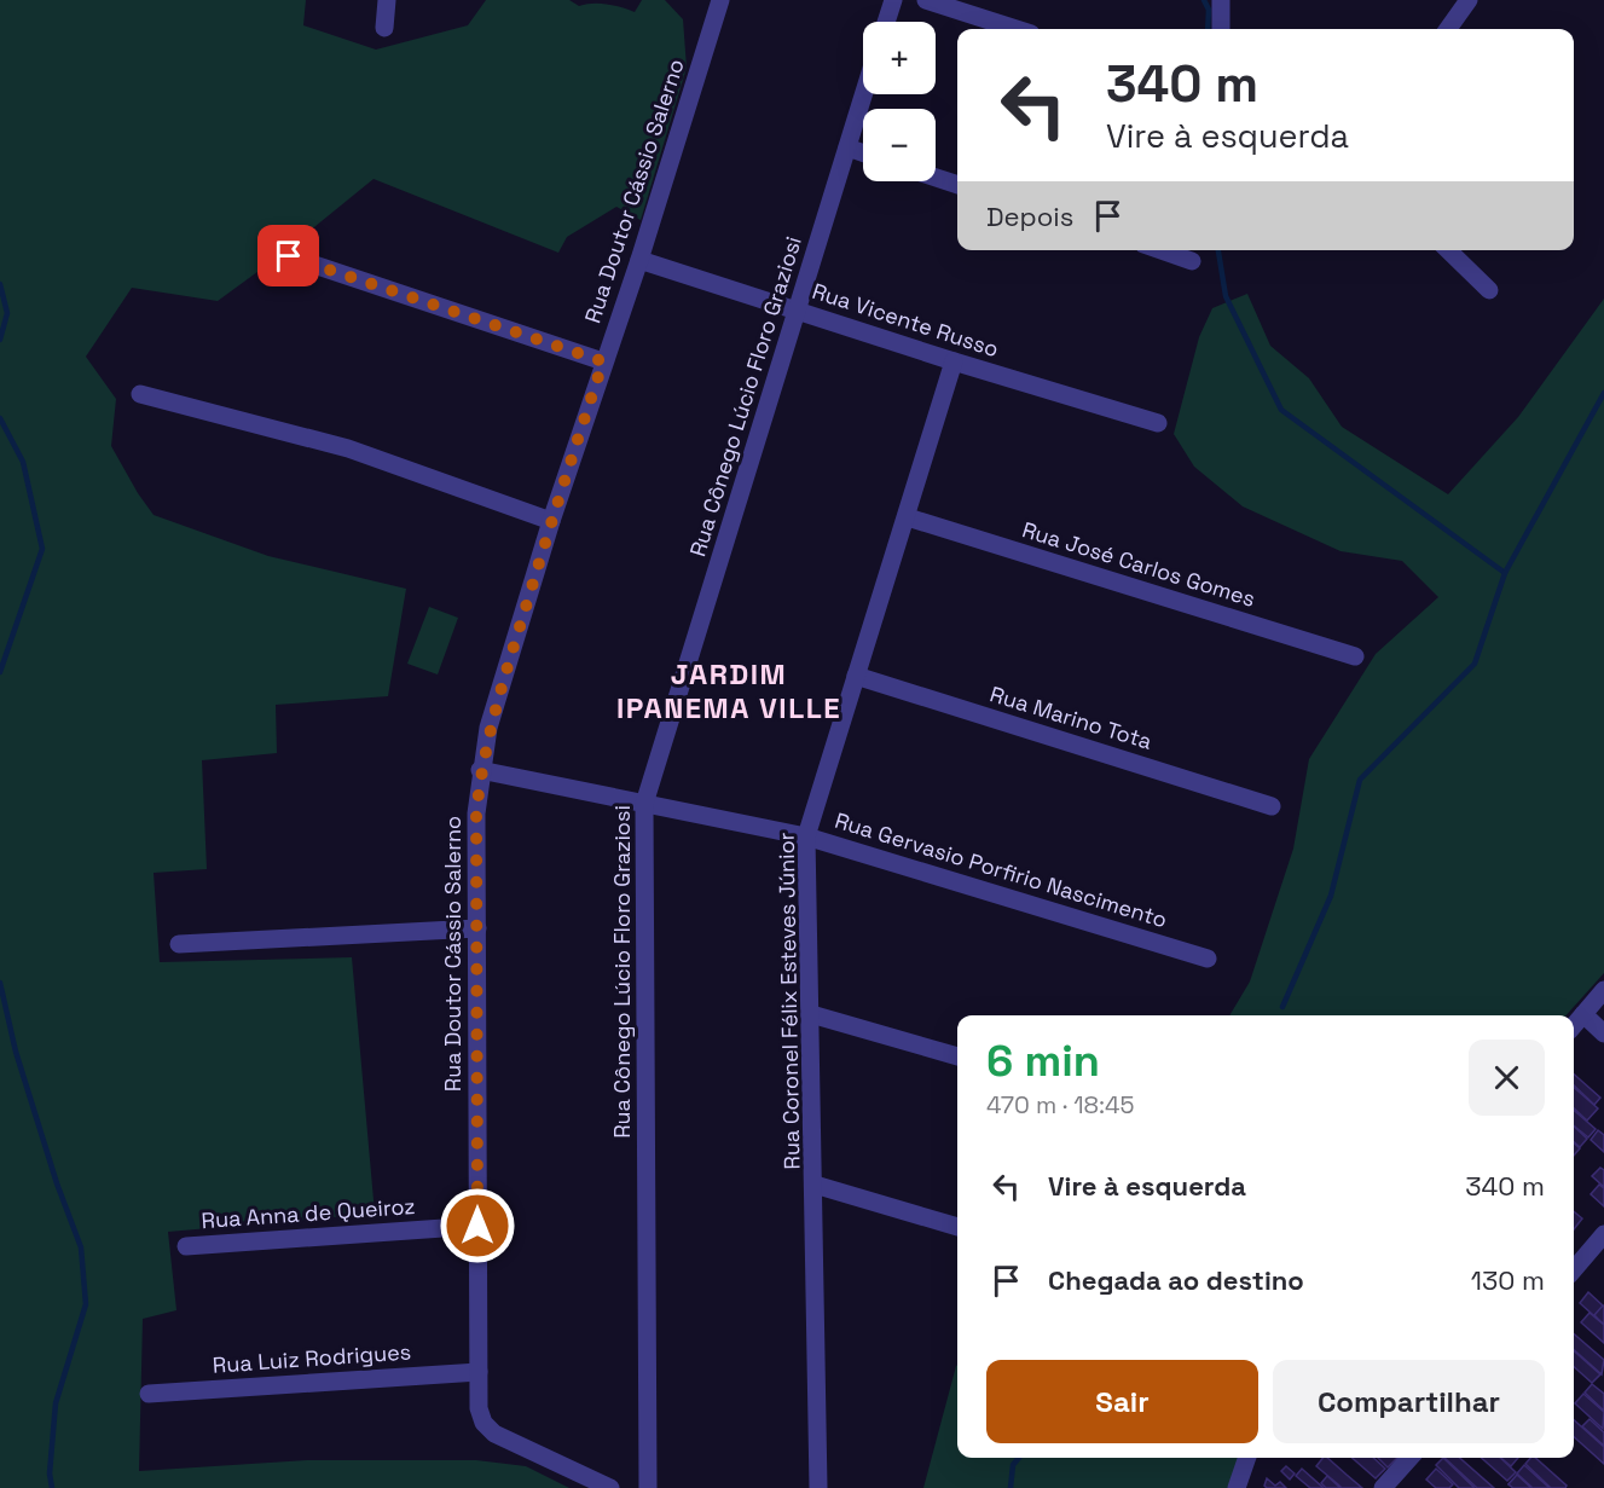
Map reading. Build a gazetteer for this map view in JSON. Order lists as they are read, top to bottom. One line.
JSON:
{"streets":{"street":["Rua Doutor Cássio Salerno","Rua Vicente Russo","Rua Cônego Lúcio Floro Graziosi","Rua José Carlos Gomes","Rua Marino Tota","Rua Gervasio Porfirio Nascimento","Rua Coronel Félix Esteves Júnior","Rua Anna de Queiroz","Rua Luiz Rodrigues"]},"crossings":[["Rua Doutor Cássio Salerno","Rua Vicente Russo"],["Rua Doutor Cássio Salerno","Rua Gervasio Porfirio Nascimento"],["Rua Doutor Cássio Salerno","Rua Anna de Queiroz"],["Rua Doutor Cássio Salerno","Rua Luiz Rodrigues"],["Rua Vicente Russo","Rua Cônego Lúcio Floro Graziosi"],["Rua Vicente Russo","Rua Coronel Félix Esteves Júnior"],["Rua Cônego Lúcio Floro Graziosi","Rua Gervasio Porfirio Nascimento"],["Rua José Carlos Gomes","Rua Coronel Félix Esteves Júnior"],["Rua Marino Tota","Rua Coronel Félix Esteves Júnior"],["Rua Gervasio Porfirio Nascimento","Rua Coronel Félix Esteves Júnior"]],"districts":["JARDIM IPANEMA VILLE"],"page":{"map_buttons":["+","−"],"turn":["340 m","Vire à esquerda"],"then":"Depois","heading":["6 min","470 m · 18:45"],"list":[{"name":"Vire à esquerda","value":"340 m"},{"name":"Chegada ao destino","value":"130 m"}],"buttons":["Sair","Compartilhar"]}}
